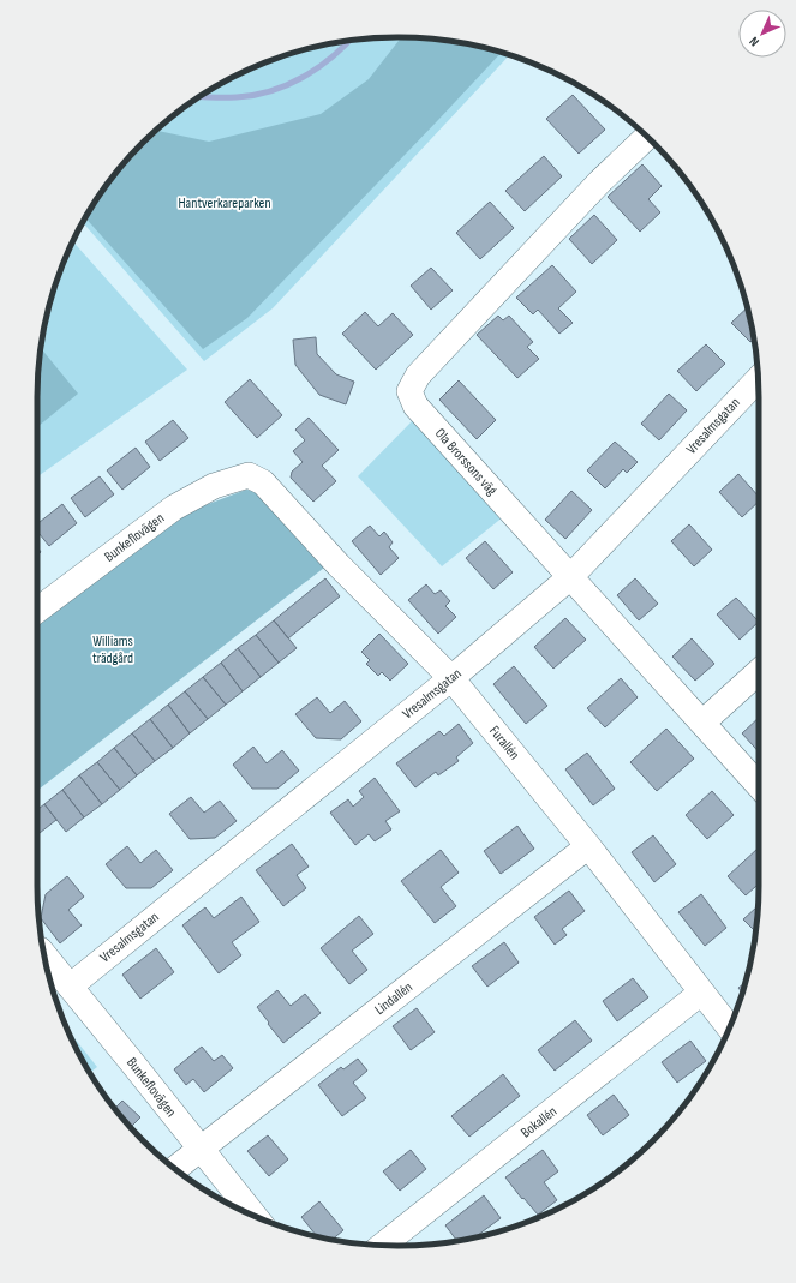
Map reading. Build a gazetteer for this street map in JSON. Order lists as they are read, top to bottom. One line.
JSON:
{"streets":{"street":["Vresalmsgatan","Ola Brorssons väg","Bunkeflovägen","Furallén","Lindallén","Bokallén"]},"crossings":[["Vresalmsgatan","Ola Brorssons väg"],["Vresalmsgatan","Bunkeflovägen"],["Vresalmsgatan","Furallén"],["Bunkeflovägen","Furallén"],["Bunkeflovägen","Lindallén"],["Furallén","Lindallén"],["Furallén","Bokallén"]],"parks":["Hantverkareparken","Williams trädgård"],"north":"bottom left"}
